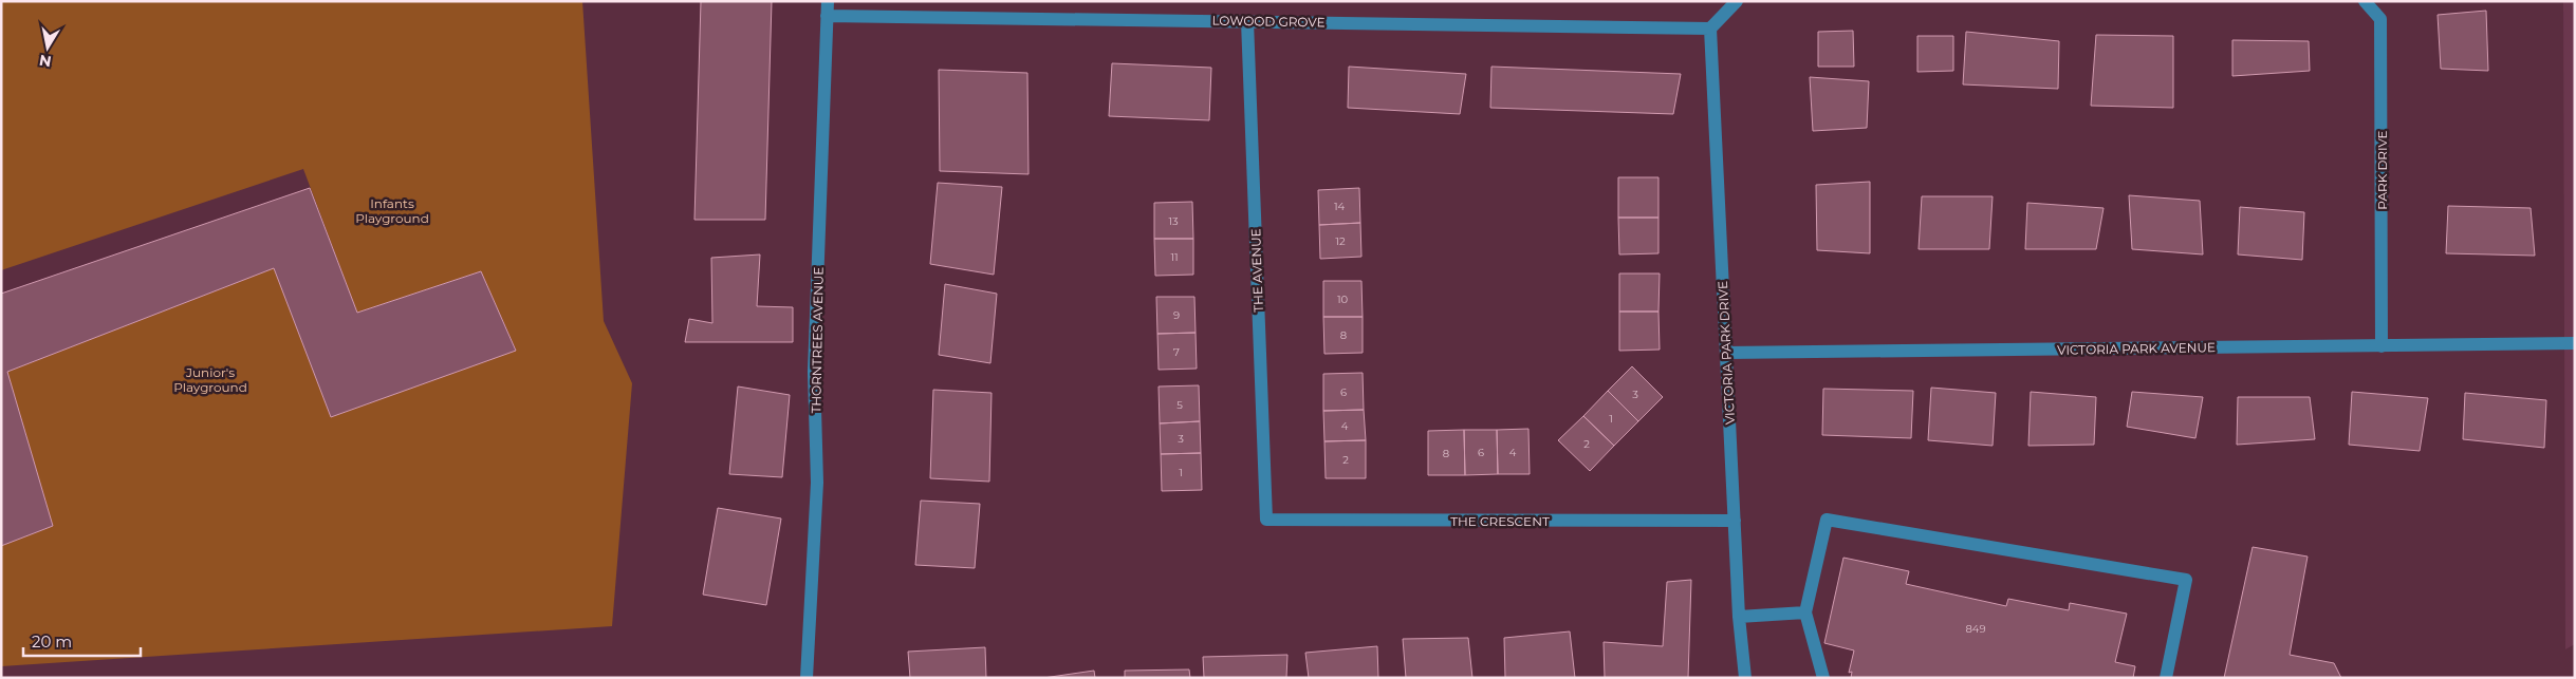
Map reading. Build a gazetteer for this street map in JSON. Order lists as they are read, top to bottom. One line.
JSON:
{"streets":{"street":["LOWOOD GROVE","PARK DRIVE","THE AVENUE","THORNTREES AVENUE","VICTORIA PARK AVENUE","VICTORIA PARK DRIVE","THE CRESCENT"]},"crossings":[["LOWOOD GROVE","THE AVENUE"],["LOWOOD GROVE","THORNTREES AVENUE"],["LOWOOD GROVE","VICTORIA PARK DRIVE"],["PARK DRIVE","VICTORIA PARK AVENUE"],["THE AVENUE","THE CRESCENT"],["VICTORIA PARK AVENUE","VICTORIA PARK DRIVE"],["VICTORIA PARK DRIVE","THE CRESCENT"]],"parks":["Infants Playground","Junior's Playground"],"house_numbers":["14","13","12","11","10","9","8","7","6","3","5","1","4","3","2","6","4","8","2","1","849"],"scale_bar":"20 m","north":"bottom"}
